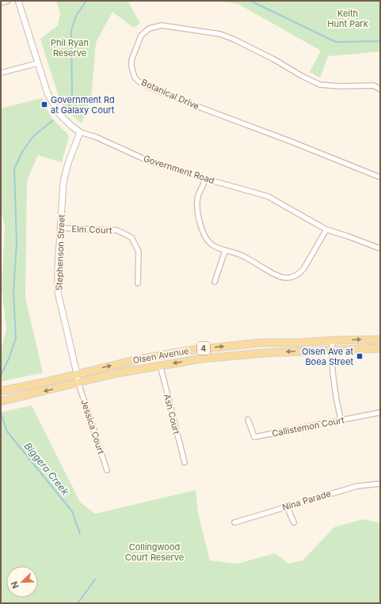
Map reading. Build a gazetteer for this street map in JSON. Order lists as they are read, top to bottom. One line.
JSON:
{"streets":{"main road":["4","Olsen Avenue"],"street":["Botanical Drive","Government Road","Elm Court","Stephenson Street","Ash Court","Jessica Court","Callistemon Court","Nina Parade"]},"crossings":[["Government Road","Stephenson Street"],["Elm Court","Stephenson Street"],["Stephenson Street","Olsen Avenue"],["Stephenson Street","Jessica Court"],["Olsen Avenue","Ash Court"],["Olsen Avenue","Jessica Court"]],"water":["Biggera Creek"],"parks":["Keith Hunt Park","Phil Ryan Reserve","Collingwood Court Reserve"],"places":{"transit":["Government Rd at Galaxy Court","Olsen Ave at Boea Street"]},"north":"bottom left"}
